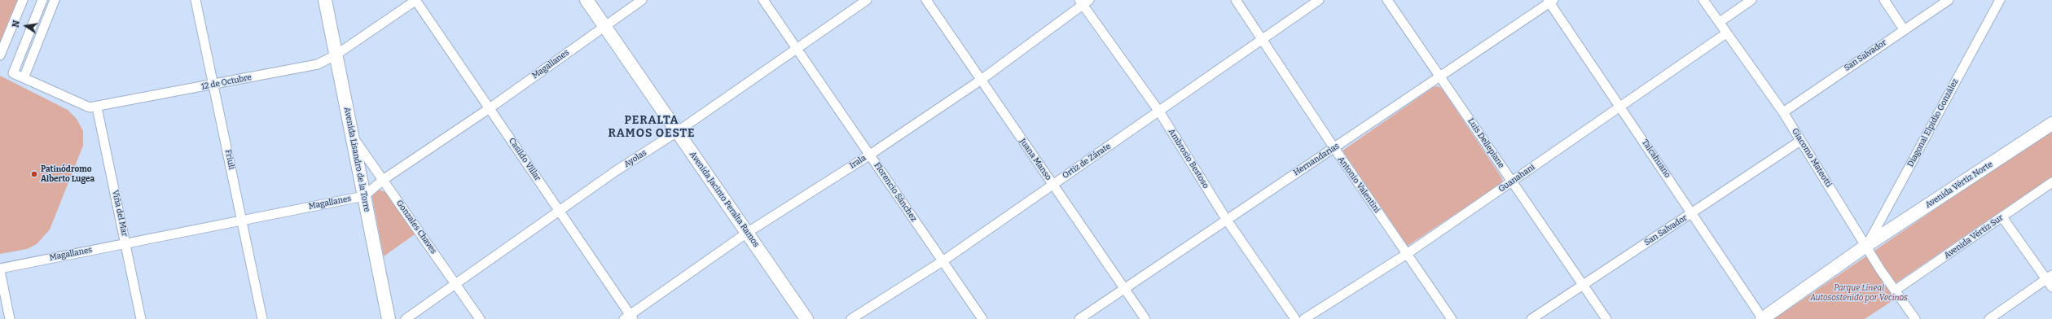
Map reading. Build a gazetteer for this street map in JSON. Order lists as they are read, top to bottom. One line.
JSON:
{"streets":{"street":["San Salvador","Magallanes","12 de Octubre","Diagonal Elpidio González","Luis Dellepiane","Giacomo Mateotti","Ayolas","Ambrosio Bestoso","Talcahuano","Friuli","Avenida Lisandro de la Torre","Casildo Villar","Juana Manso","Hernandarias","Ortiz de Zárate","Irala","Guanahani","Antonio Valentini","Avenida Vértiz Norte","Florencio Sánchez","Avenida Jacinto Peralta Ramos","Viña del Mar","Gonzales Chaves","Avenida Vértiz Sur"]},"crossings":[["San Salvador","Luis Dellepiane"],["San Salvador","Giacomo Mateotti"],["San Salvador","Talcahuano"],["Magallanes","Friuli"],["Magallanes","Avenida Lisandro de la Torre"],["Magallanes","Casildo Villar"],["Magallanes","Avenida Jacinto Peralta Ramos"],["Magallanes","Viña del Mar"],["Magallanes","Gonzales Chaves"],["12 de Octubre","Friuli"],["12 de Octubre","Avenida Lisandro de la Torre"],["12 de Octubre","Casildo Villar"],["12 de Octubre","Viña del Mar"],["Diagonal Elpidio González","Giacomo Mateotti"],["Diagonal Elpidio González","Avenida Vértiz Norte"],["Luis Dellepiane","Hernandarias"],["Luis Dellepiane","Guanahani"],["Giacomo Mateotti","Guanahani"],["Giacomo Mateotti","Avenida Vértiz Norte"],["Giacomo Mateotti","Avenida Vértiz Sur"],["Ayolas","Casildo Villar"],["Ayolas","Florencio Sánchez"],["Ayolas","Avenida Jacinto Peralta Ramos"],["Ayolas","Gonzales Chaves"],["Ambrosio Bestoso","Hernandarias"],["Ambrosio Bestoso","Ortiz de Zárate"],["Ambrosio Bestoso","Irala"],["Talcahuano","Hernandarias"],["Talcahuano","Guanahani"],["Talcahuano","Avenida Vértiz Norte"],["Avenida Lisandro de la Torre","Gonzales Chaves"],["Casildo Villar","Irala"],["Juana Manso","Hernandarias"],["Juana Manso","Ortiz de Zárate"],["Juana Manso","Irala"],["Hernandarias","Antonio Valentini"],["Ortiz de Zárate","Antonio Valentini"],["Ortiz de Zárate","Florencio Sánchez"],["Irala","Florencio Sánchez"],["Irala","Avenida Jacinto Peralta Ramos"],["Guanahani","Antonio Valentini"]],"districts":["PERALTA RAMOS OESTE"],"parks":["Parque Lineal Autosostenido por Vecinos"],"places":["Patinódromo Alberto Lugea"],"north":"left"}
